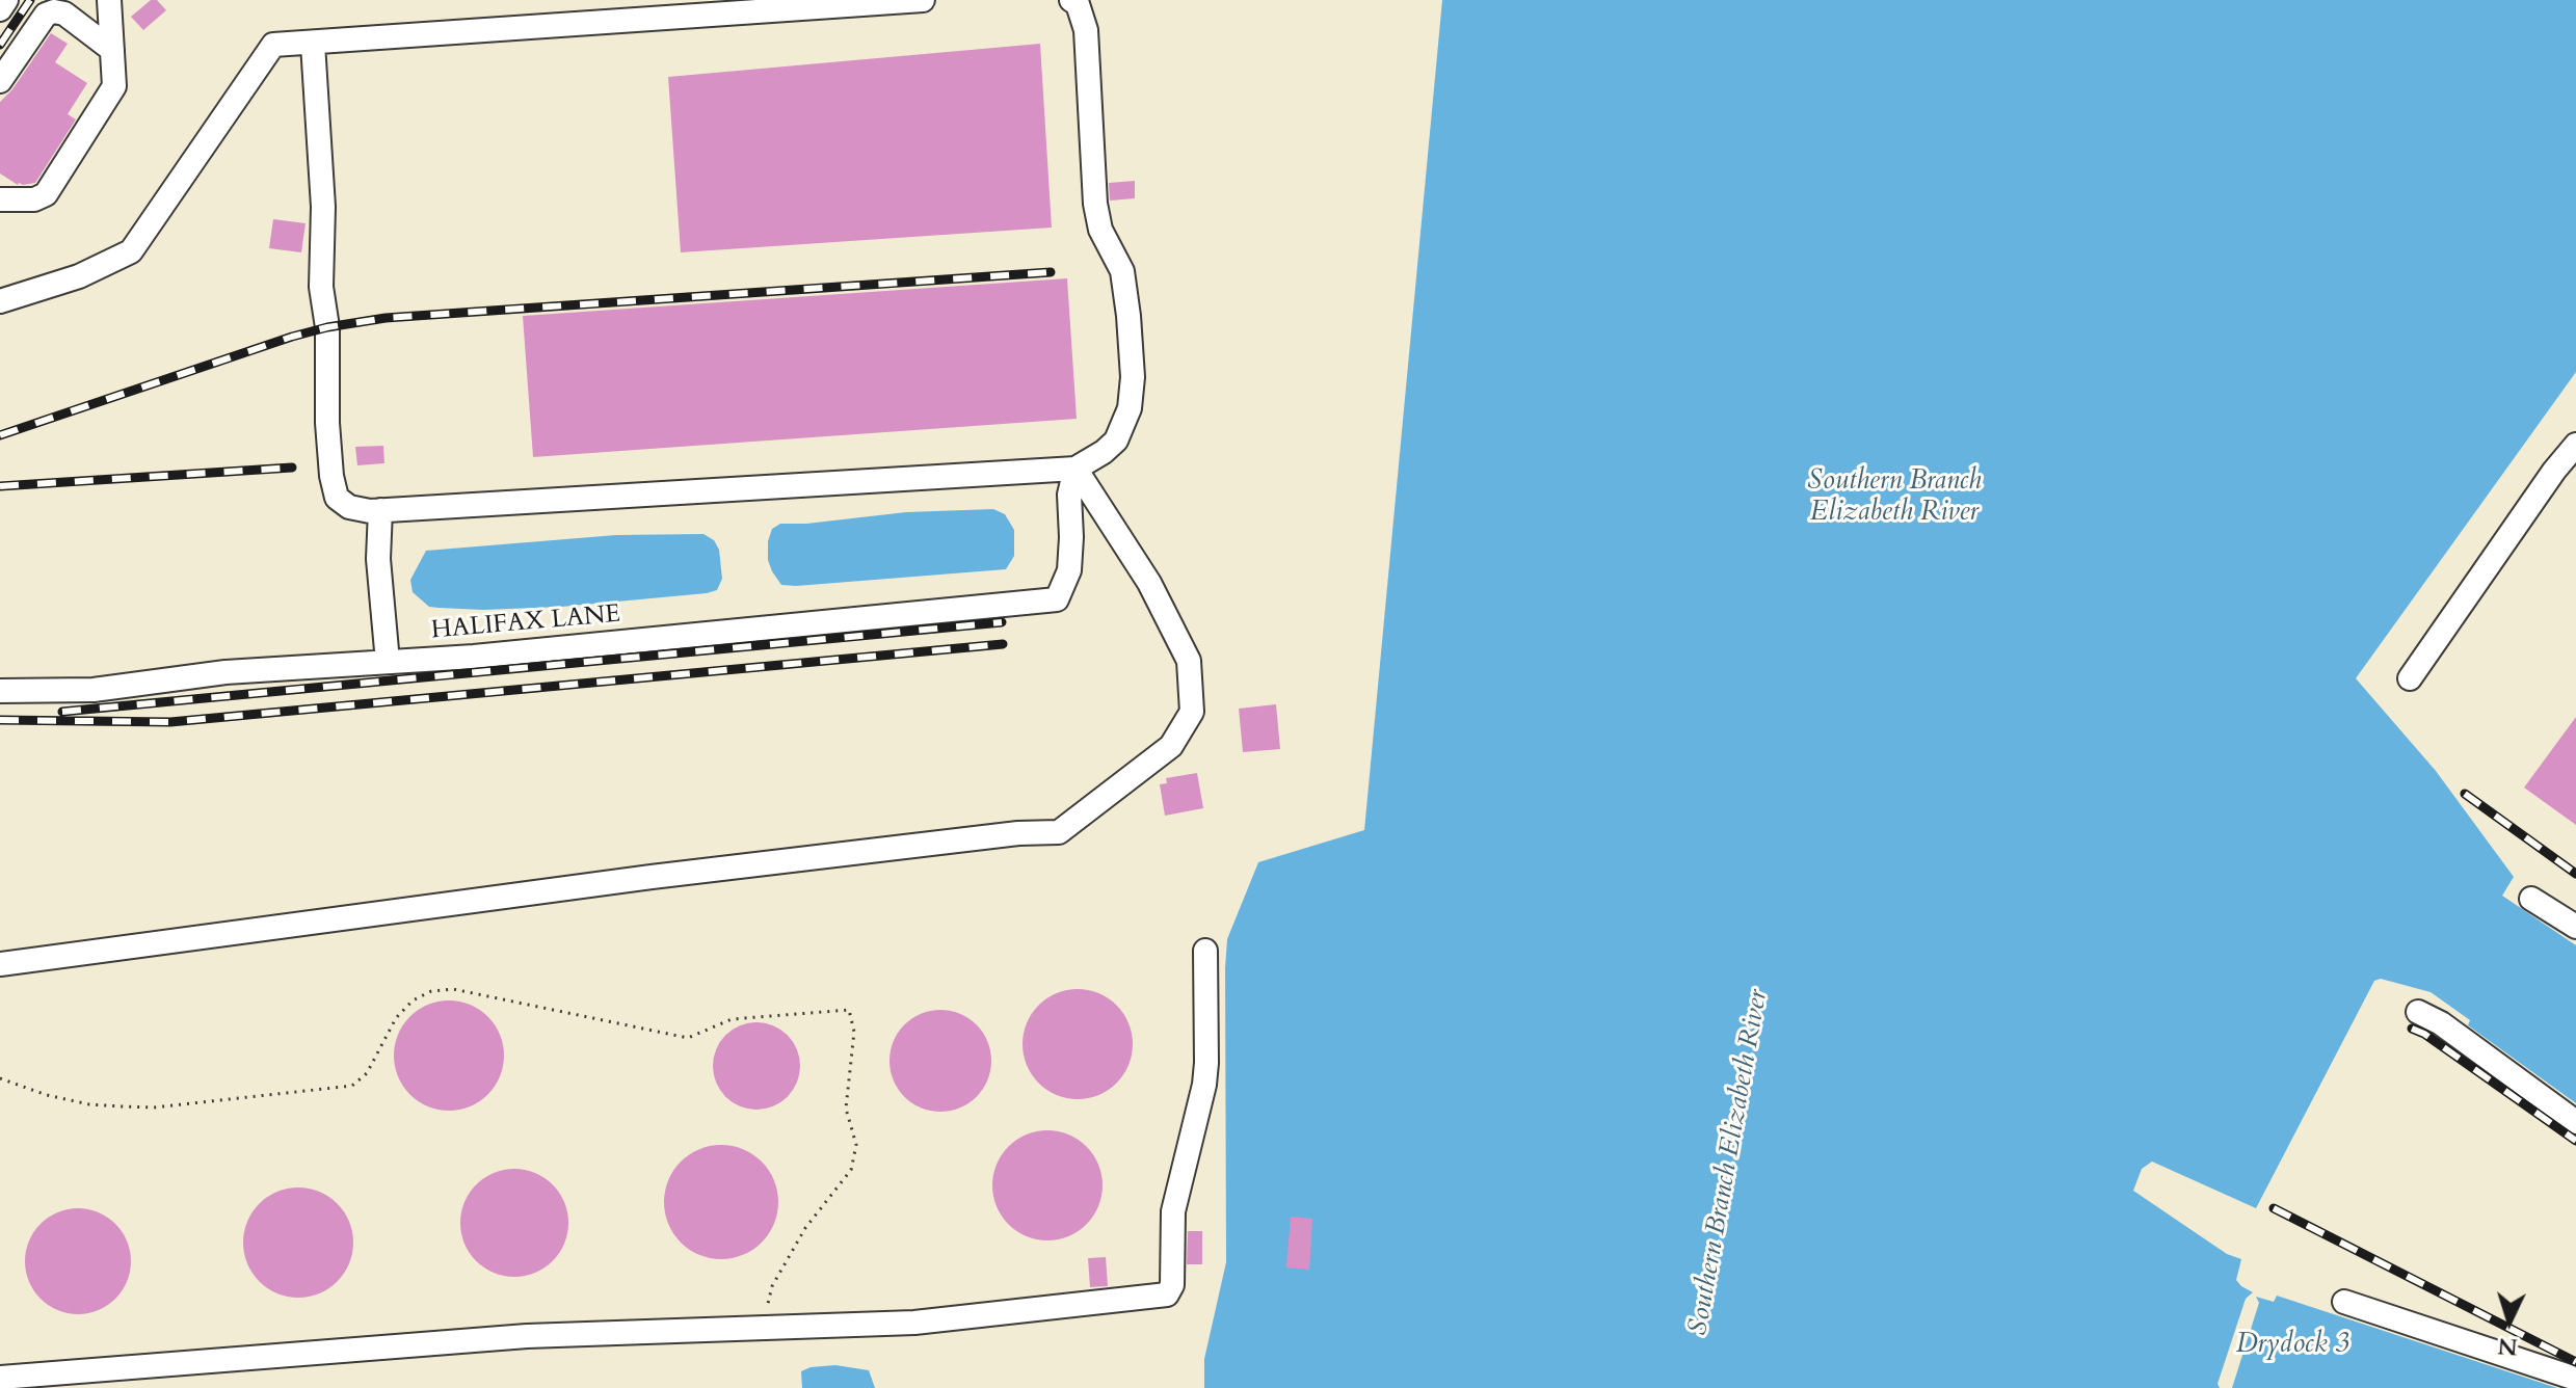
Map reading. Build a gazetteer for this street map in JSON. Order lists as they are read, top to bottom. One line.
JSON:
{"streets":{"street":["HALIFAX LANE"]},"water":["Southern Branch Elizabeth River","Drydock 3"],"north":"bottom"}
